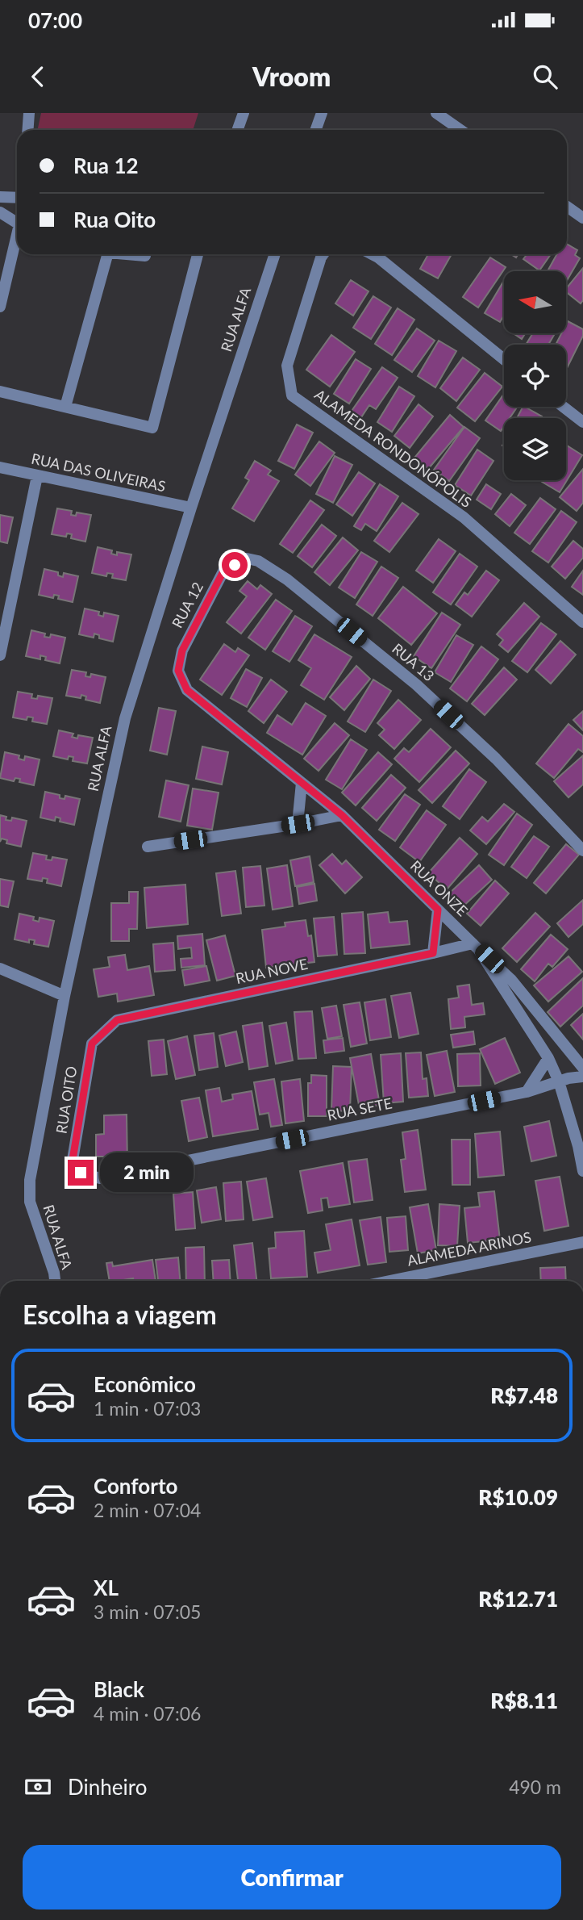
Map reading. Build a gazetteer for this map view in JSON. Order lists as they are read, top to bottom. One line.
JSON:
{"streets":{"street":["RUA ALFA","ALAMEDA RONDONÓPOLIS","RUA DAS OLIVEIRAS","RUA 12","RUA 13","RUA ONZE","RUA NOVE","RUA OITO","RUA SETE","ALAMEDA ARINOS"]},"crossings":[["RUA ALFA","RUA DAS OLIVEIRAS"],["RUA 12","RUA 13"],["RUA 12","RUA ONZE"],["RUA ONZE","RUA NOVE"],["RUA ONZE","RUA SETE"],["RUA NOVE","RUA OITO"],["RUA OITO","RUA SETE"]],"north":"left","page":{"status":"07:00","header":"Vroom","banner":["Rua 12","Rua Oito"],"bubble":"2 min","heading":"Escolha a viagem","list":[{"name":"Econômico","note":"1 min · 07:03","value":"R$7.48"},{"name":"Conforto","note":"2 min · 07:04","value":"R$10.09"},{"name":"XL","note":"3 min · 07:05","value":"R$12.71"},{"name":"Black","note":"4 min · 07:06","value":"R$8.11"}],"pay":["Dinheiro","490 m"],"buttons":"Confirmar"}}
